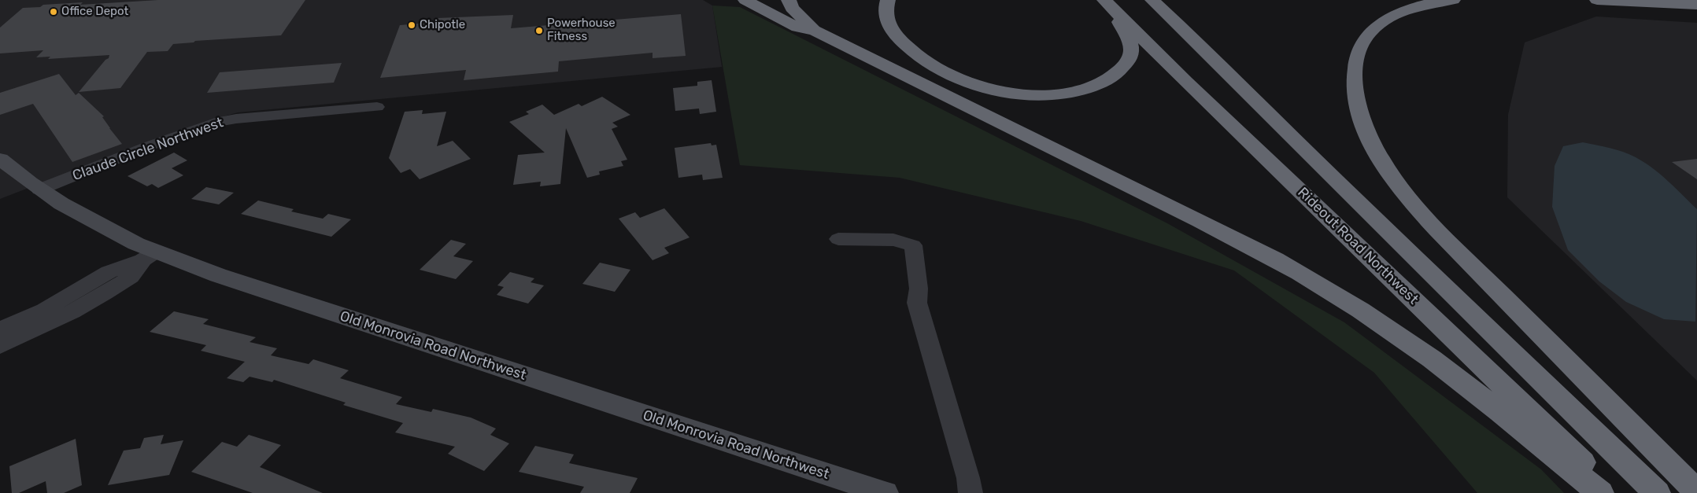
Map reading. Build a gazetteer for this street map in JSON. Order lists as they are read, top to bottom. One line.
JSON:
{"streets":{"highway":["Rideout Road Northwest"],"street":["Claude Circle Northwest","Old Monrovia Road Northwest"]},"crossings":[["Claude Circle Northwest","Old Monrovia Road Northwest"]],"places":["Office Depot","Chipotle","Powerhouse Fitness"]}
